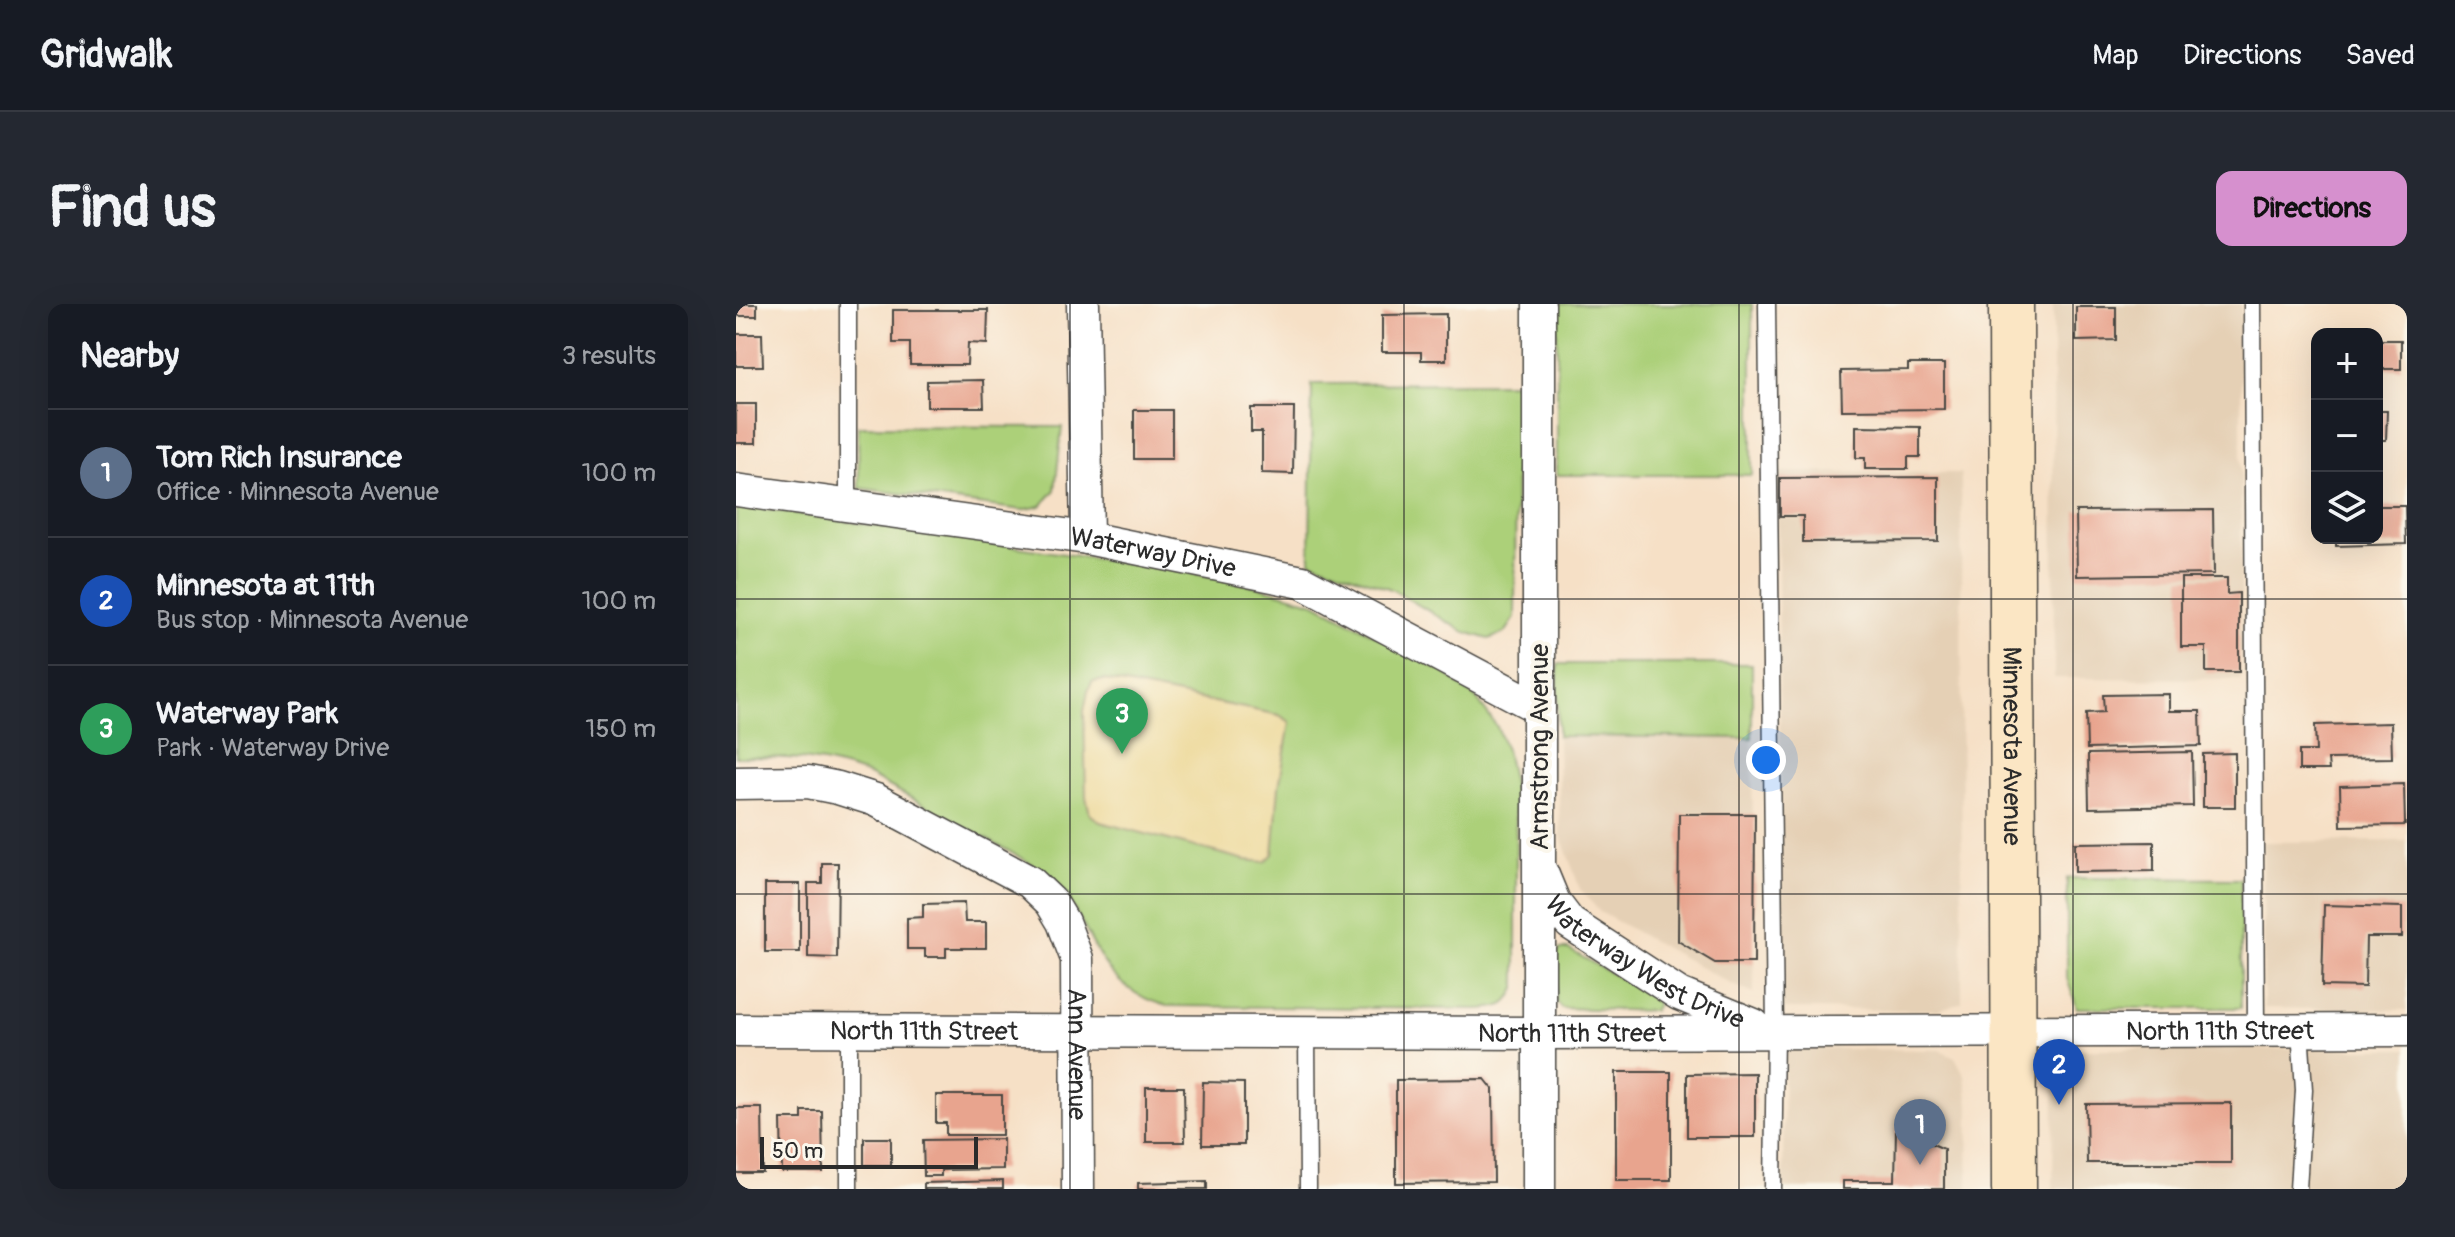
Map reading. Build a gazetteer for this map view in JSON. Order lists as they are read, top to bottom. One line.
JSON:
{"streets":{"main road":["Minnesota Avenue"],"street":["Waterway Drive","Armstrong Avenue","Waterway West Drive","North 11th Street","Ann Avenue"]},"crossings":[["Waterway Drive","Armstrong Avenue"],["Armstrong Avenue","Waterway West Drive"],["Armstrong Avenue","North 11th Street"],["Minnesota Avenue","North 11th Street"],["Waterway West Drive","North 11th Street"],["North 11th Street","Ann Avenue"]],"scale_bar":"50 m","page":{"header":"Gridwalk","nav":["Map","Directions","Saved"],"buttons":"Directions","title":"Find us","heading":["Nearby","3 results"],"map_buttons":["+","−"],"list":[{"mark":"1","name":"Tom Rich Insurance","note":"Office · Minnesota Avenue","value":"100 m"},{"mark":"2","name":"Minnesota at 11th","note":"Bus stop · Minnesota Avenue","value":"100 m"},{"mark":"3","name":"Waterway Park","note":"Park · Waterway Drive","value":"150 m"}],"pins":["3","2","1"],"scale":"50 m"}}
